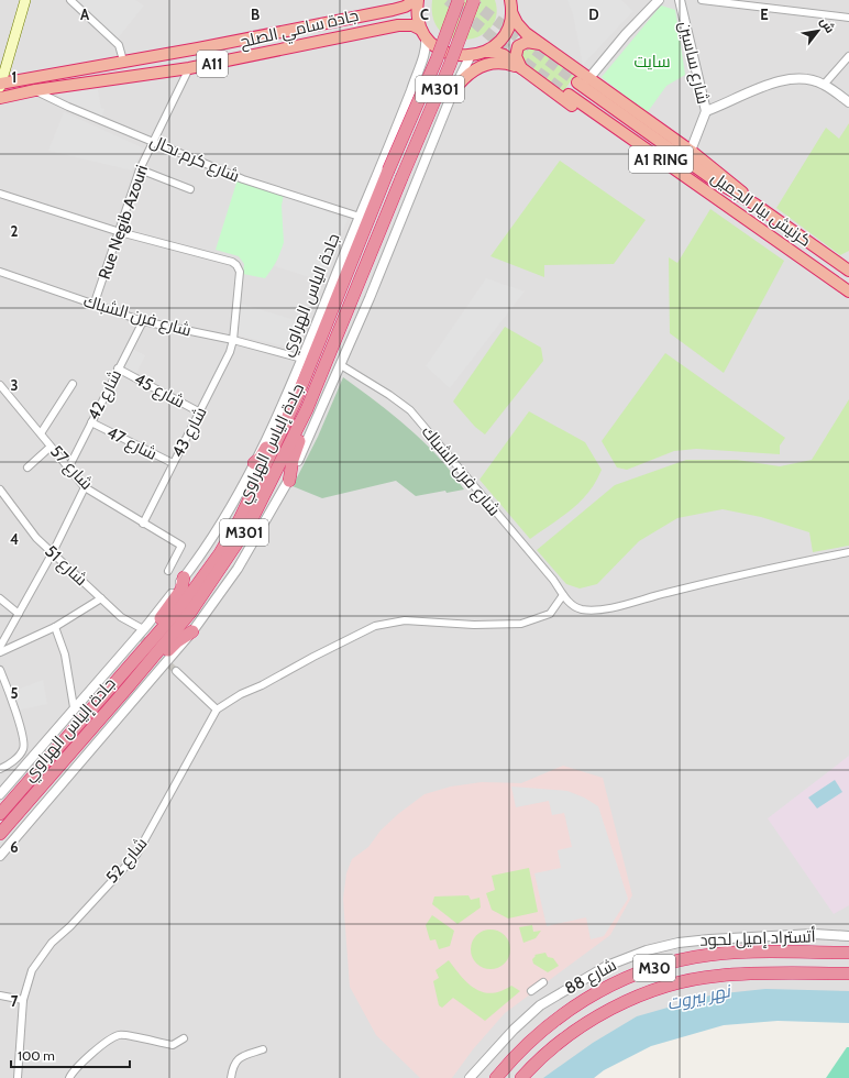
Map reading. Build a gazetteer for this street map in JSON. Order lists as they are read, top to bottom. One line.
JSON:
{"streets":{"highway":["جادة سامي الصلح","A11","M301","A1 RING","كرنيش بيار الجميل","جادة إلياس الهراوي","أتستراد إميل لحود","M30"],"street":["شارع ساسين","شارع كرم ىحال","Rue Negib Azouri","جادة الياس الهراوي","شارع فرن الشباك","شارع 45","شارع 42","شارع 43","شارع 47","شارع 57","شارع 51","شارع 52","شارع 88"]},"crossings":[["جادة سامي الصلح","شارع كرم ىحال"],["جادة سامي الصلح","Rue Negib Azouri"],["جادة سامي الصلح","جادة الياس الهراوي"],["شارع كرم ىحال","Rue Negib Azouri"],["شارع كرم ىحال","جادة الياس الهراوي"],["Rue Negib Azouri","شارع فرن الشباك"],["Rue Negib Azouri","شارع 43"],["جادة الياس الهراوي","شارع فرن الشباك"],["جادة الياس الهراوي","جادة إلياس الهراوي"],["شارع فرن الشباك","شارع 42"],["شارع فرن الشباك","شارع 43"],["شارع فرن الشباك","جادة إلياس الهراوي"],["شارع 45","شارع 42"],["شارع 45","شارع 43"],["شارع 42","شارع 47"],["شارع 42","شارع 57"],["شارع 43","شارع 47"],["شارع 43","شارع 57"],["جادة إلياس الهراوي","شارع 51"]],"water":["نهر بيروت"],"parks":["سايت"],"scale_bar":"100 m","north":"top right","grid":{"columns":["A","B","C","D","E"],"rows":["1","2","3","4","5","6","7"]}}
